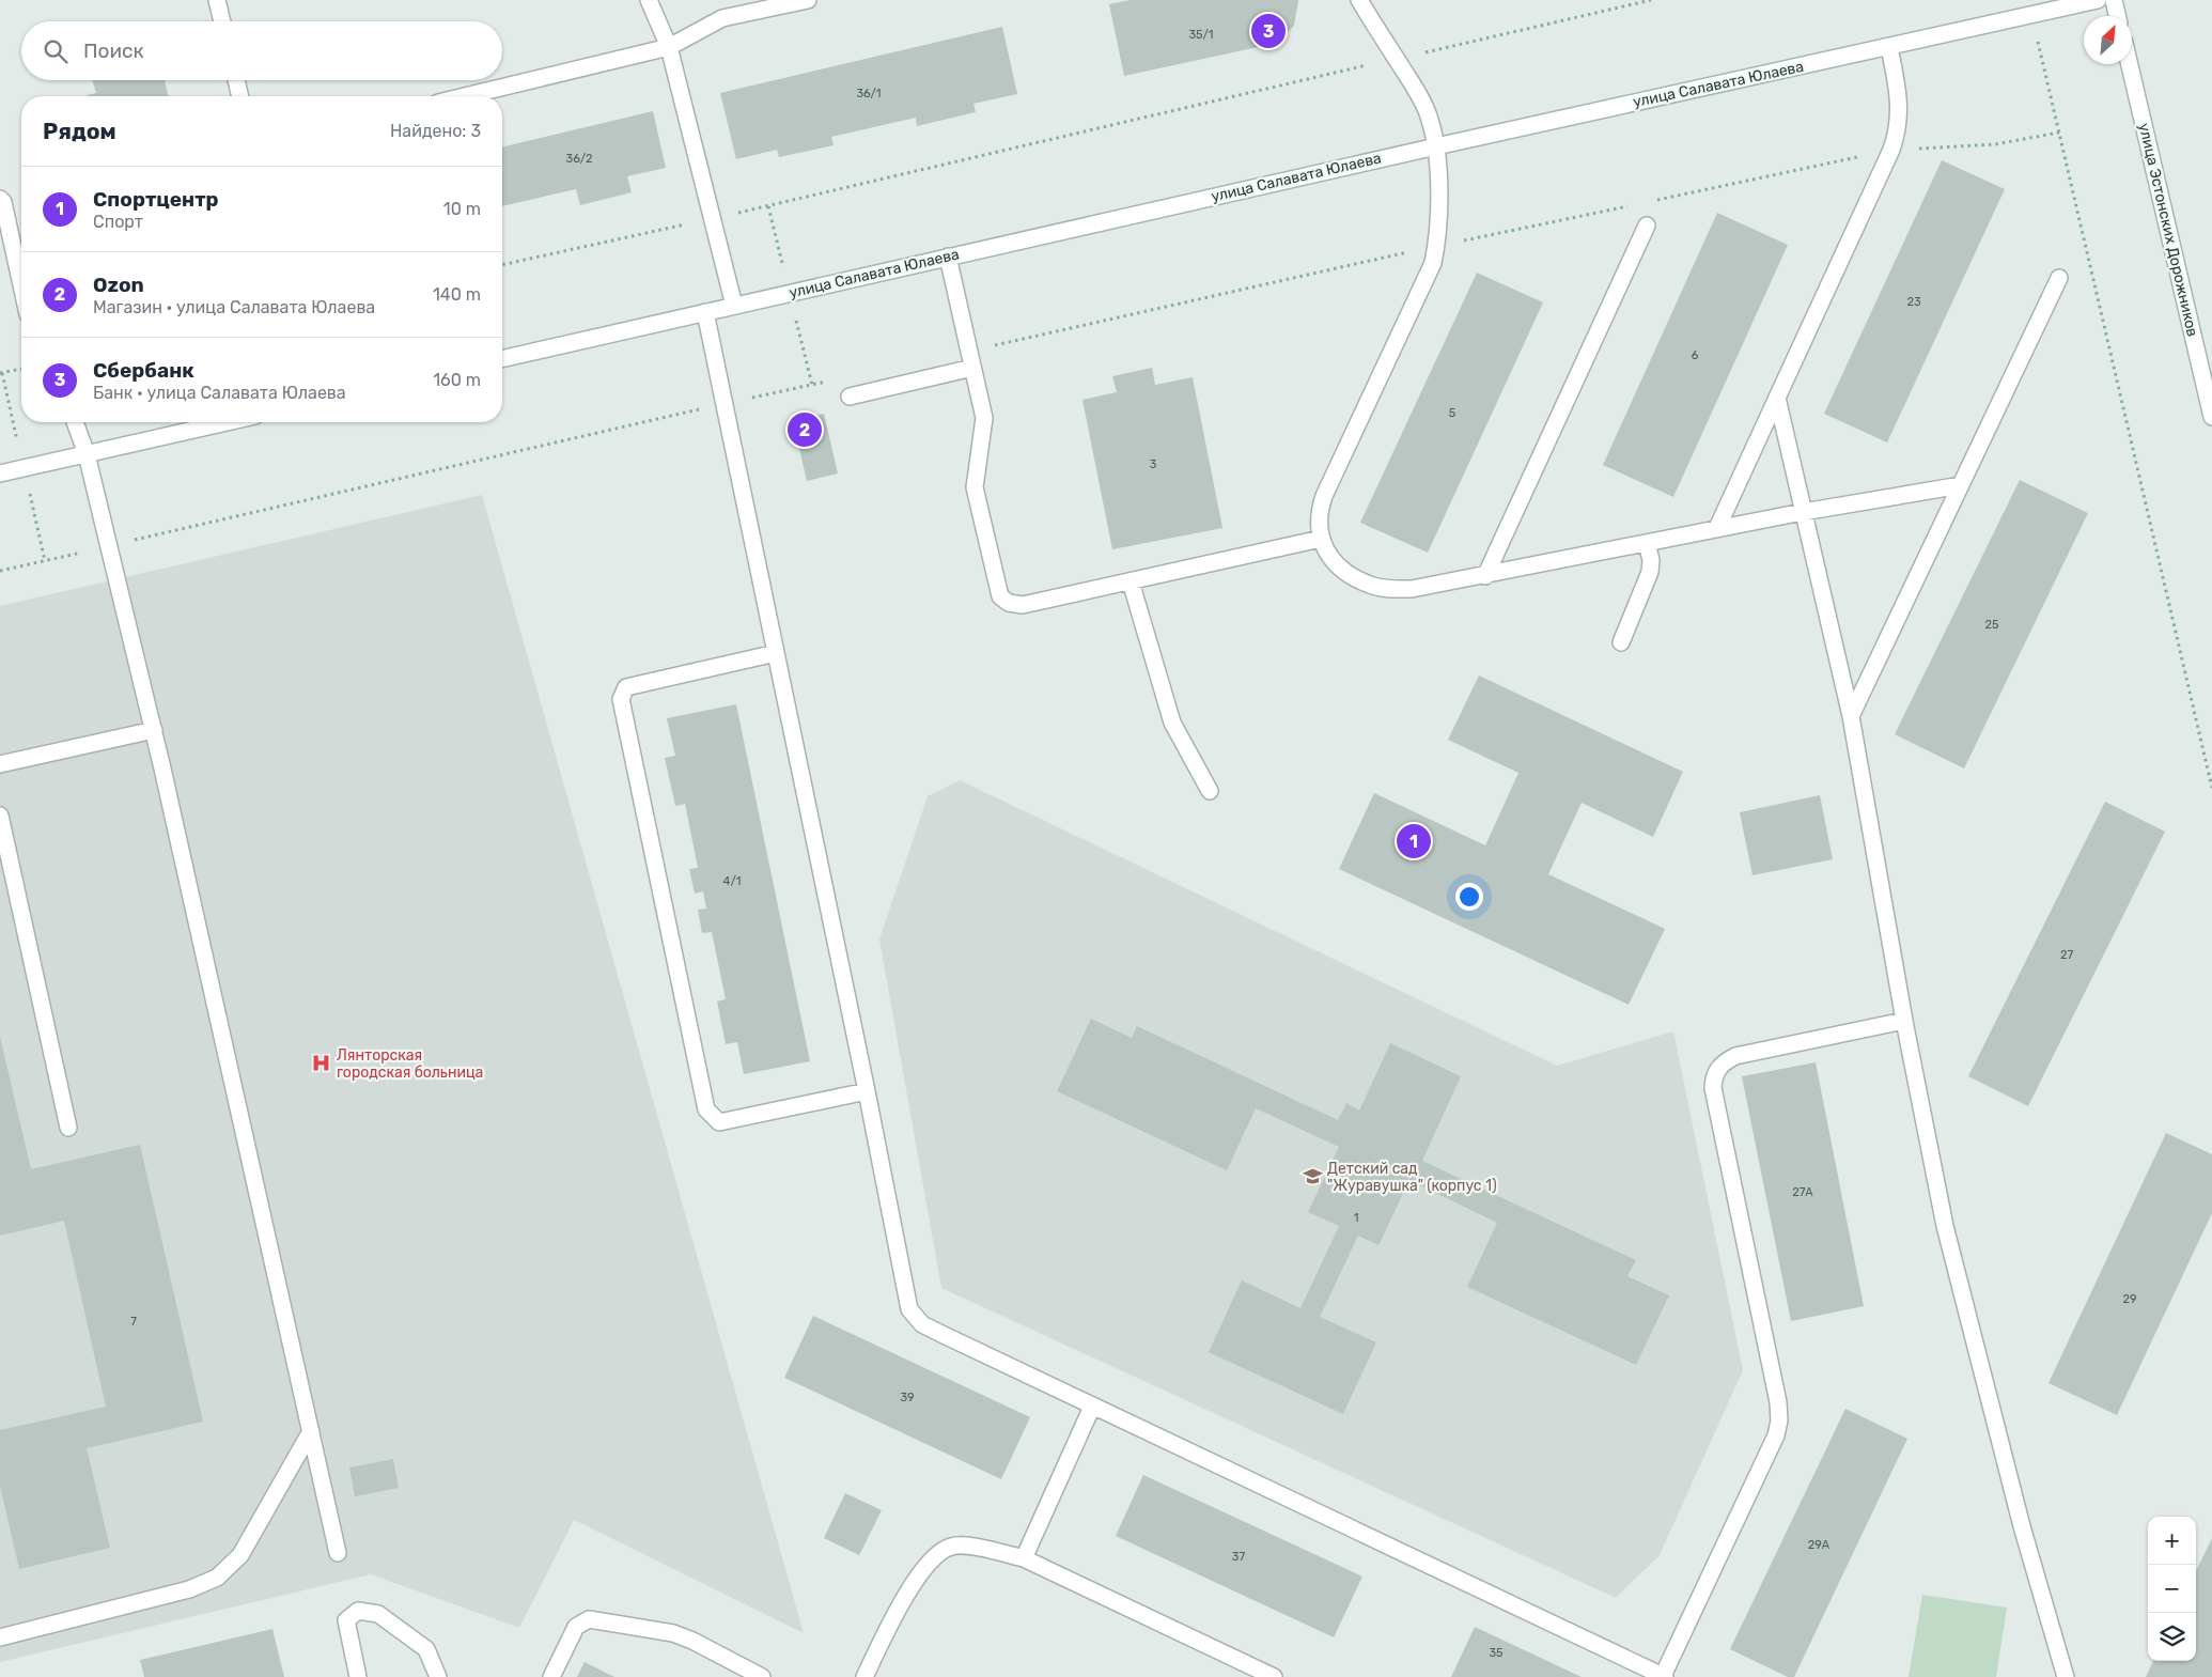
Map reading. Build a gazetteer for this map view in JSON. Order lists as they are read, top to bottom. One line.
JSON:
{"streets":{"street":["улица Салавата Юлаева","улица Эстонских Дорожников"]},"places":{"hospital":["Лянторская городская больница"],"school or university":["Детский сад \"Журавушка\" (корпус 1)"]},"house_numbers":["35/1","36/1","36/2","23","6","5","3","25","4/1","27","27А","1","29","7","39","29А","37","35"],"north":"top right","page":{"pins":["3","2","1"],"search":"Поиск","heading":["Рядом","Найдено: 3"],"list":[{"mark":"1","name":"Спортцентр","note":"Спорт","value":"10 m"},{"mark":"2","name":"Ozon","note":"Магазин · улица Салавата Юлаева","value":"140 m"},{"mark":"3","name":"Сбербанк","note":"Банк · улица Салавата Юлаева","value":"160 m"}],"map_buttons":["+","−"]}}
